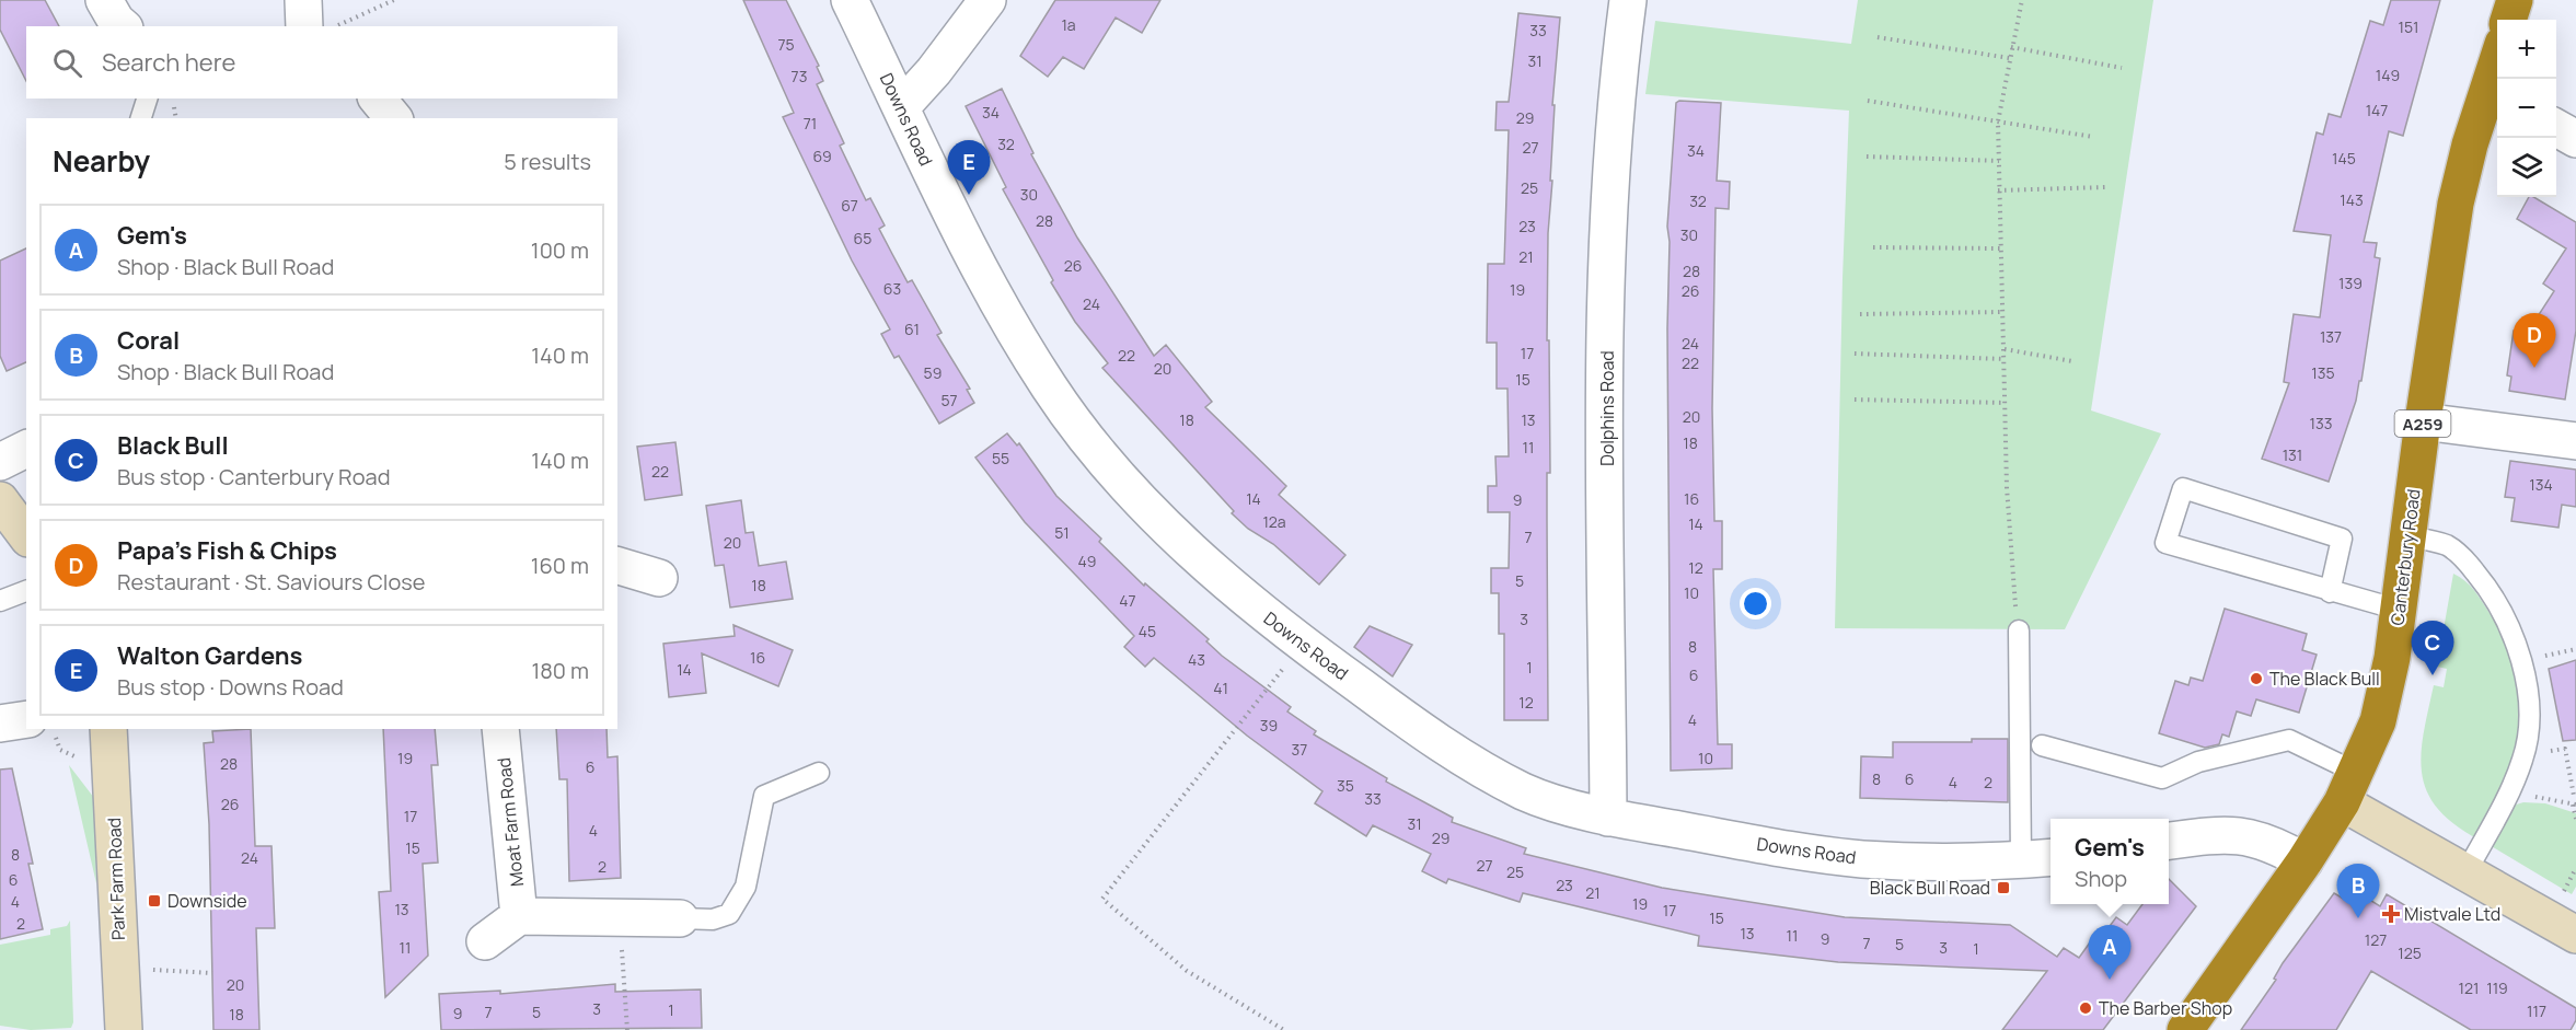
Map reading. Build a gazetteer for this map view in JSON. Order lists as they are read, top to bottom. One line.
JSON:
{"streets":{"highway":["A259","Canterbury Road"],"street":["Downs Road","Dolphins Road","Moat Farm Road","Park Farm Road"]},"crossings":[["Downs Road","Dolphins Road"],["A259","Canterbury Road"]],"places":{"other":["The Black Bull","The Barber Shop"],"transit":["Black Bull Road","Downside"],"health":["Mistvale Ltd"]},"house_numbers":["1a","151","33","75","31","149","73","147","34","29","71","32","27","34","69","145","25","30","143","32","67","28","23","30","65","21","26","28","139","63","19","26","24","61","137","24","17","22","22","20","59","135","15","57","20","18","13","133","18","11","131","55","22","134","14","16","9","12a","14","51","7","20","49","12","5","18","10","47","3","45","8","16","43","1","14","6","41","12","4","39","37","19","10","28","6","8","6","4","2","35","33","26","17","31","4","29","15","8","24","27","2","25","6","23","21","4","19","13","17","15","2","13","11","9","127","7","5","11","3","1","125","20","121","119","3","1","117","7","5","9","18"],"page":{"map_buttons":["+","−"],"search":"Search here","heading":["Nearby","5 results"],"pins":["E","D","C","B","A"],"list":[{"mark":"A","name":"Gem's","note":"Shop · Black Bull Road","value":"100 m"},{"mark":"B","name":"Coral","note":"Shop · Black Bull Road","value":"140 m"},{"mark":"C","name":"Black Bull","note":"Bus stop · Canterbury Road","value":"140 m"},{"mark":"D","name":"Papa's Fish & Chips","note":"Restaurant · St. Saviours Close","value":"160 m"},{"mark":"E","name":"Walton Gardens","note":"Bus stop · Downs Road","value":"180 m"}],"popup":["Gem's","Shop"]}}
